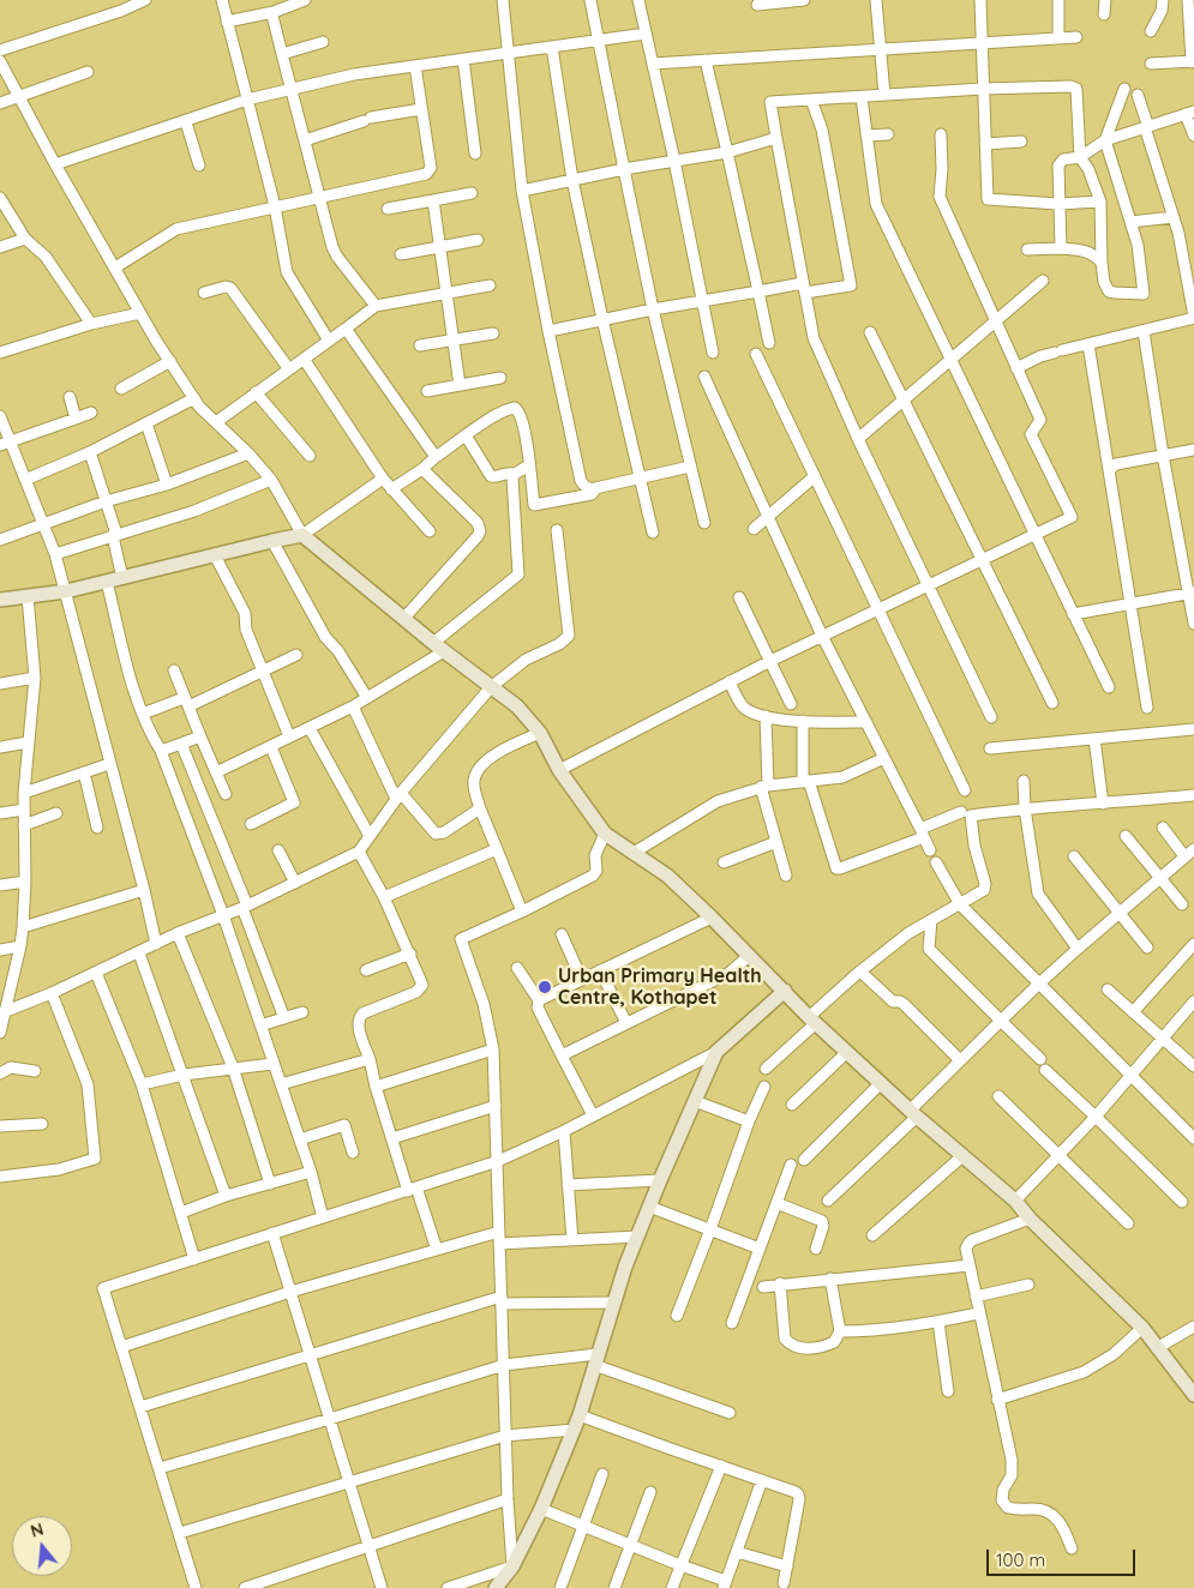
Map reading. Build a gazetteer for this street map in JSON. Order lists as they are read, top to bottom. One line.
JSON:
{"places":["Urban Primary Health Centre, Kothapet"],"scale_bar":"100 m","north":"top"}
